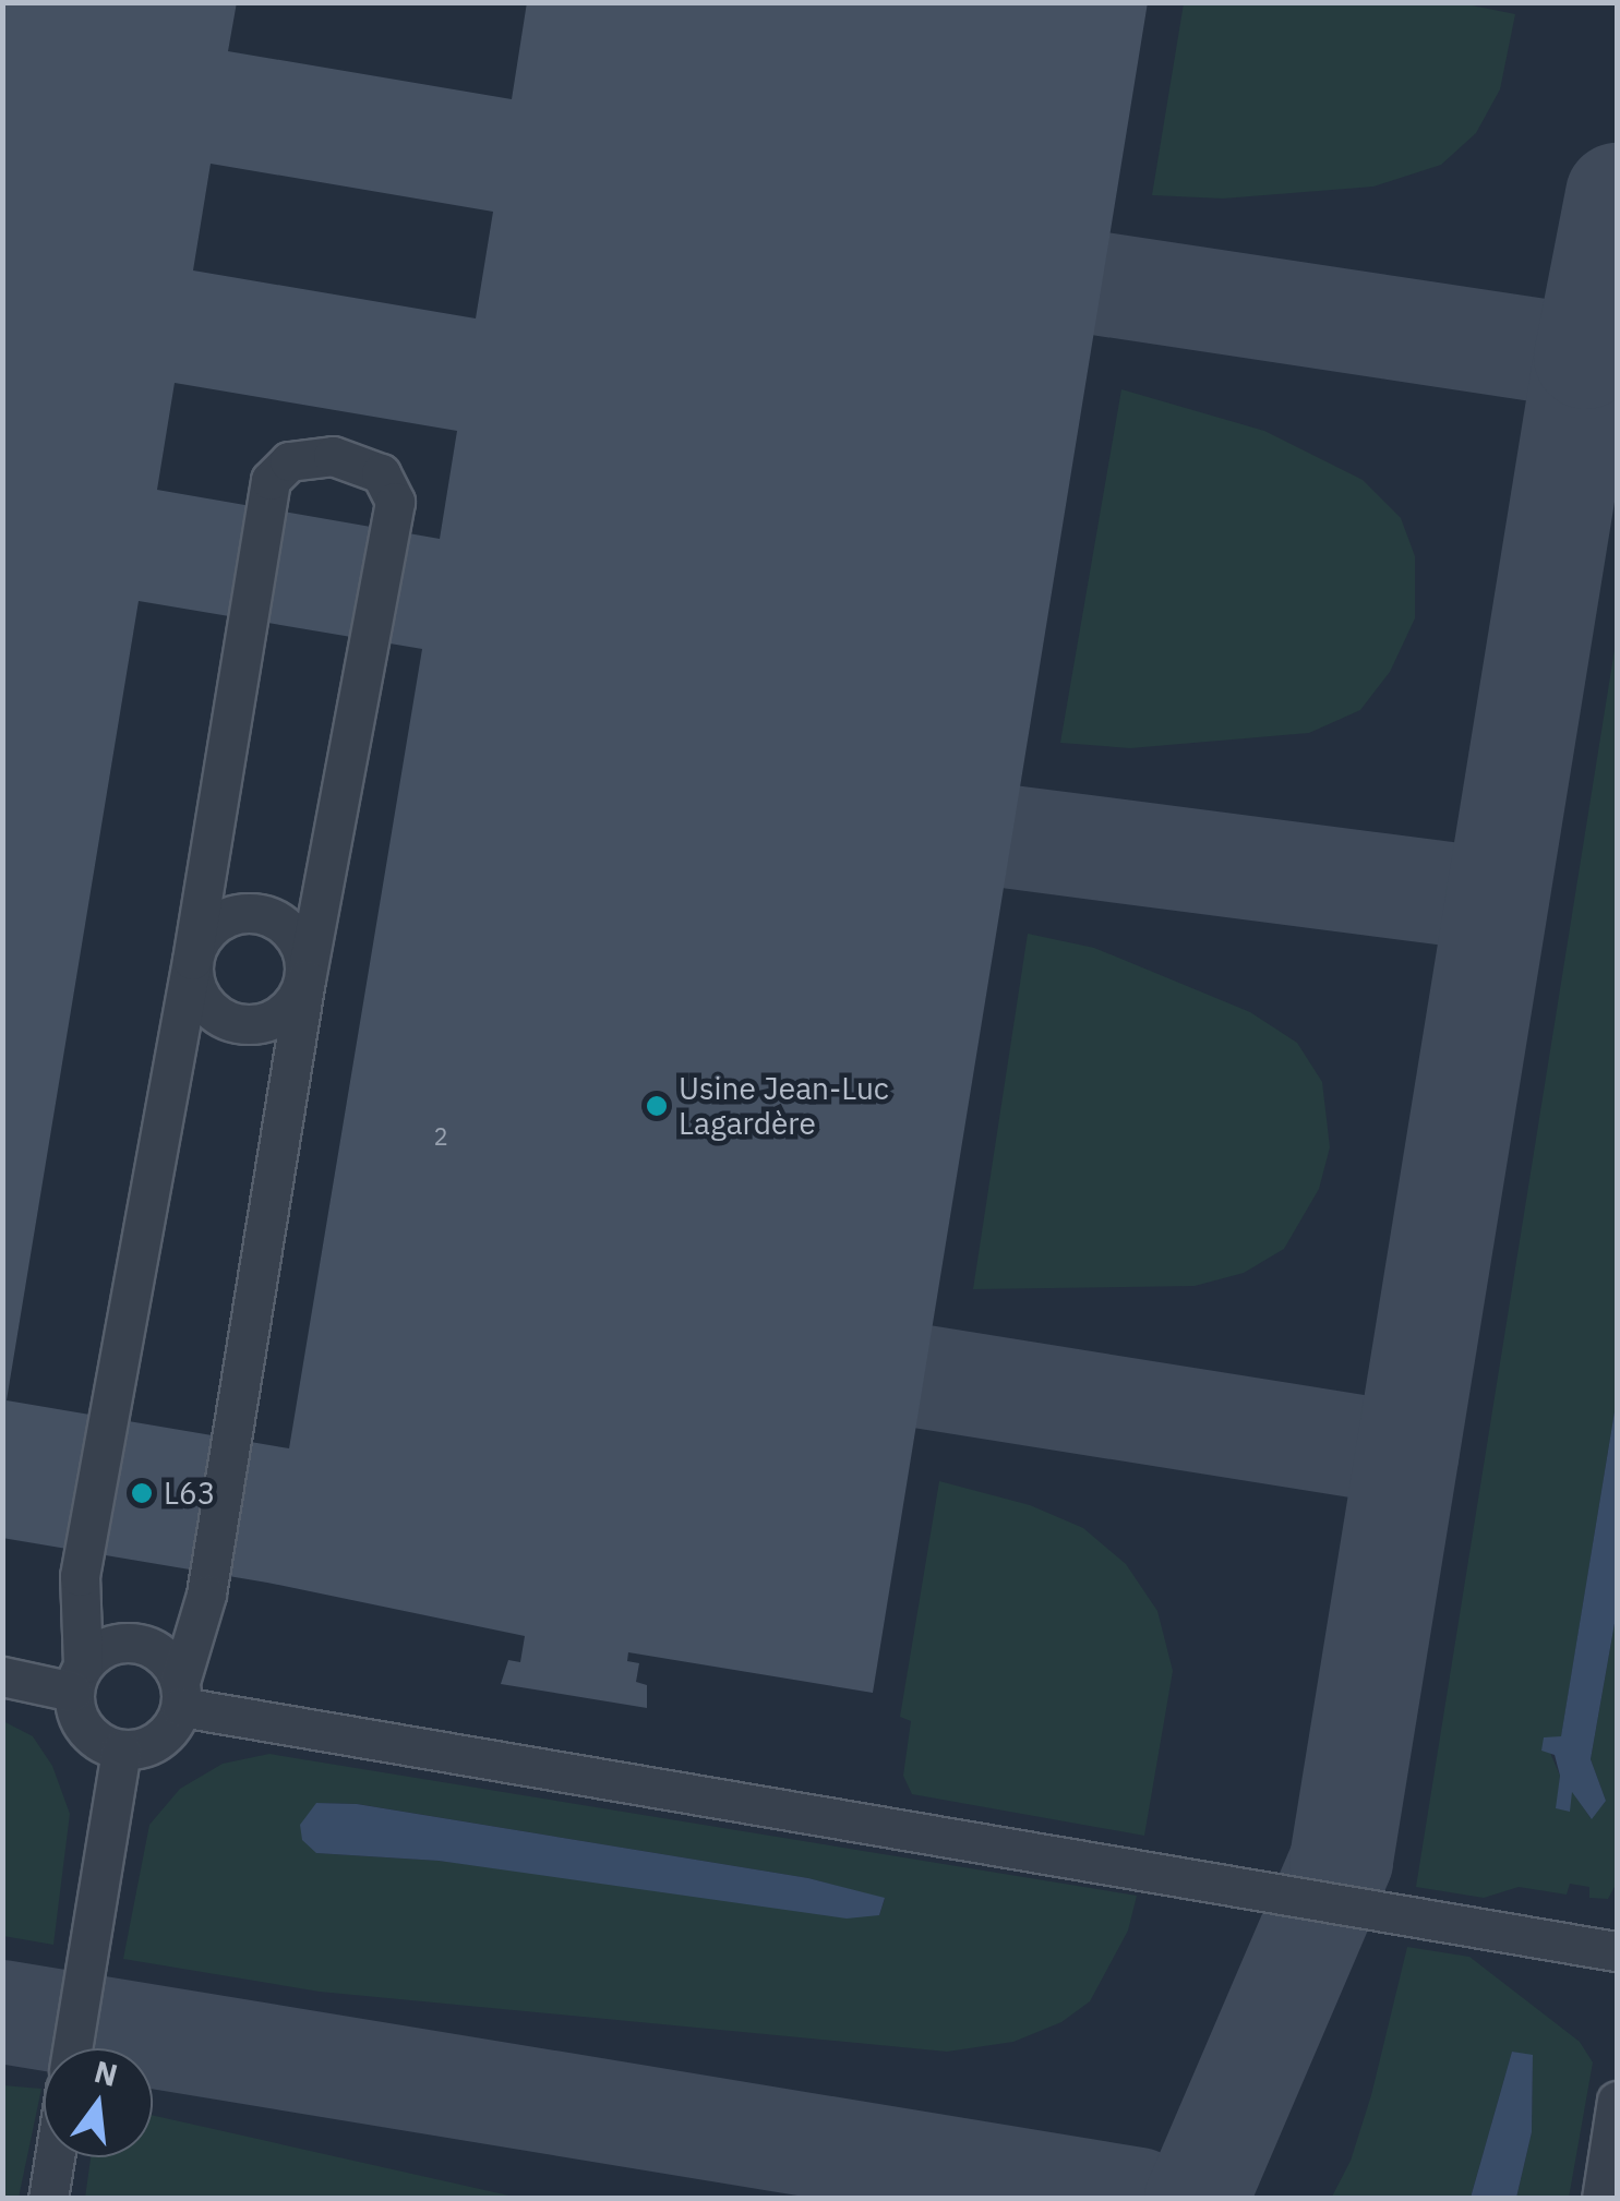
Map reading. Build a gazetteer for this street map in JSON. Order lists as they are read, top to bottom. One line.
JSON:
{"places":["Usine Jean-Luc Lagardère","L63"],"house_numbers":["2"],"north":"top"}
